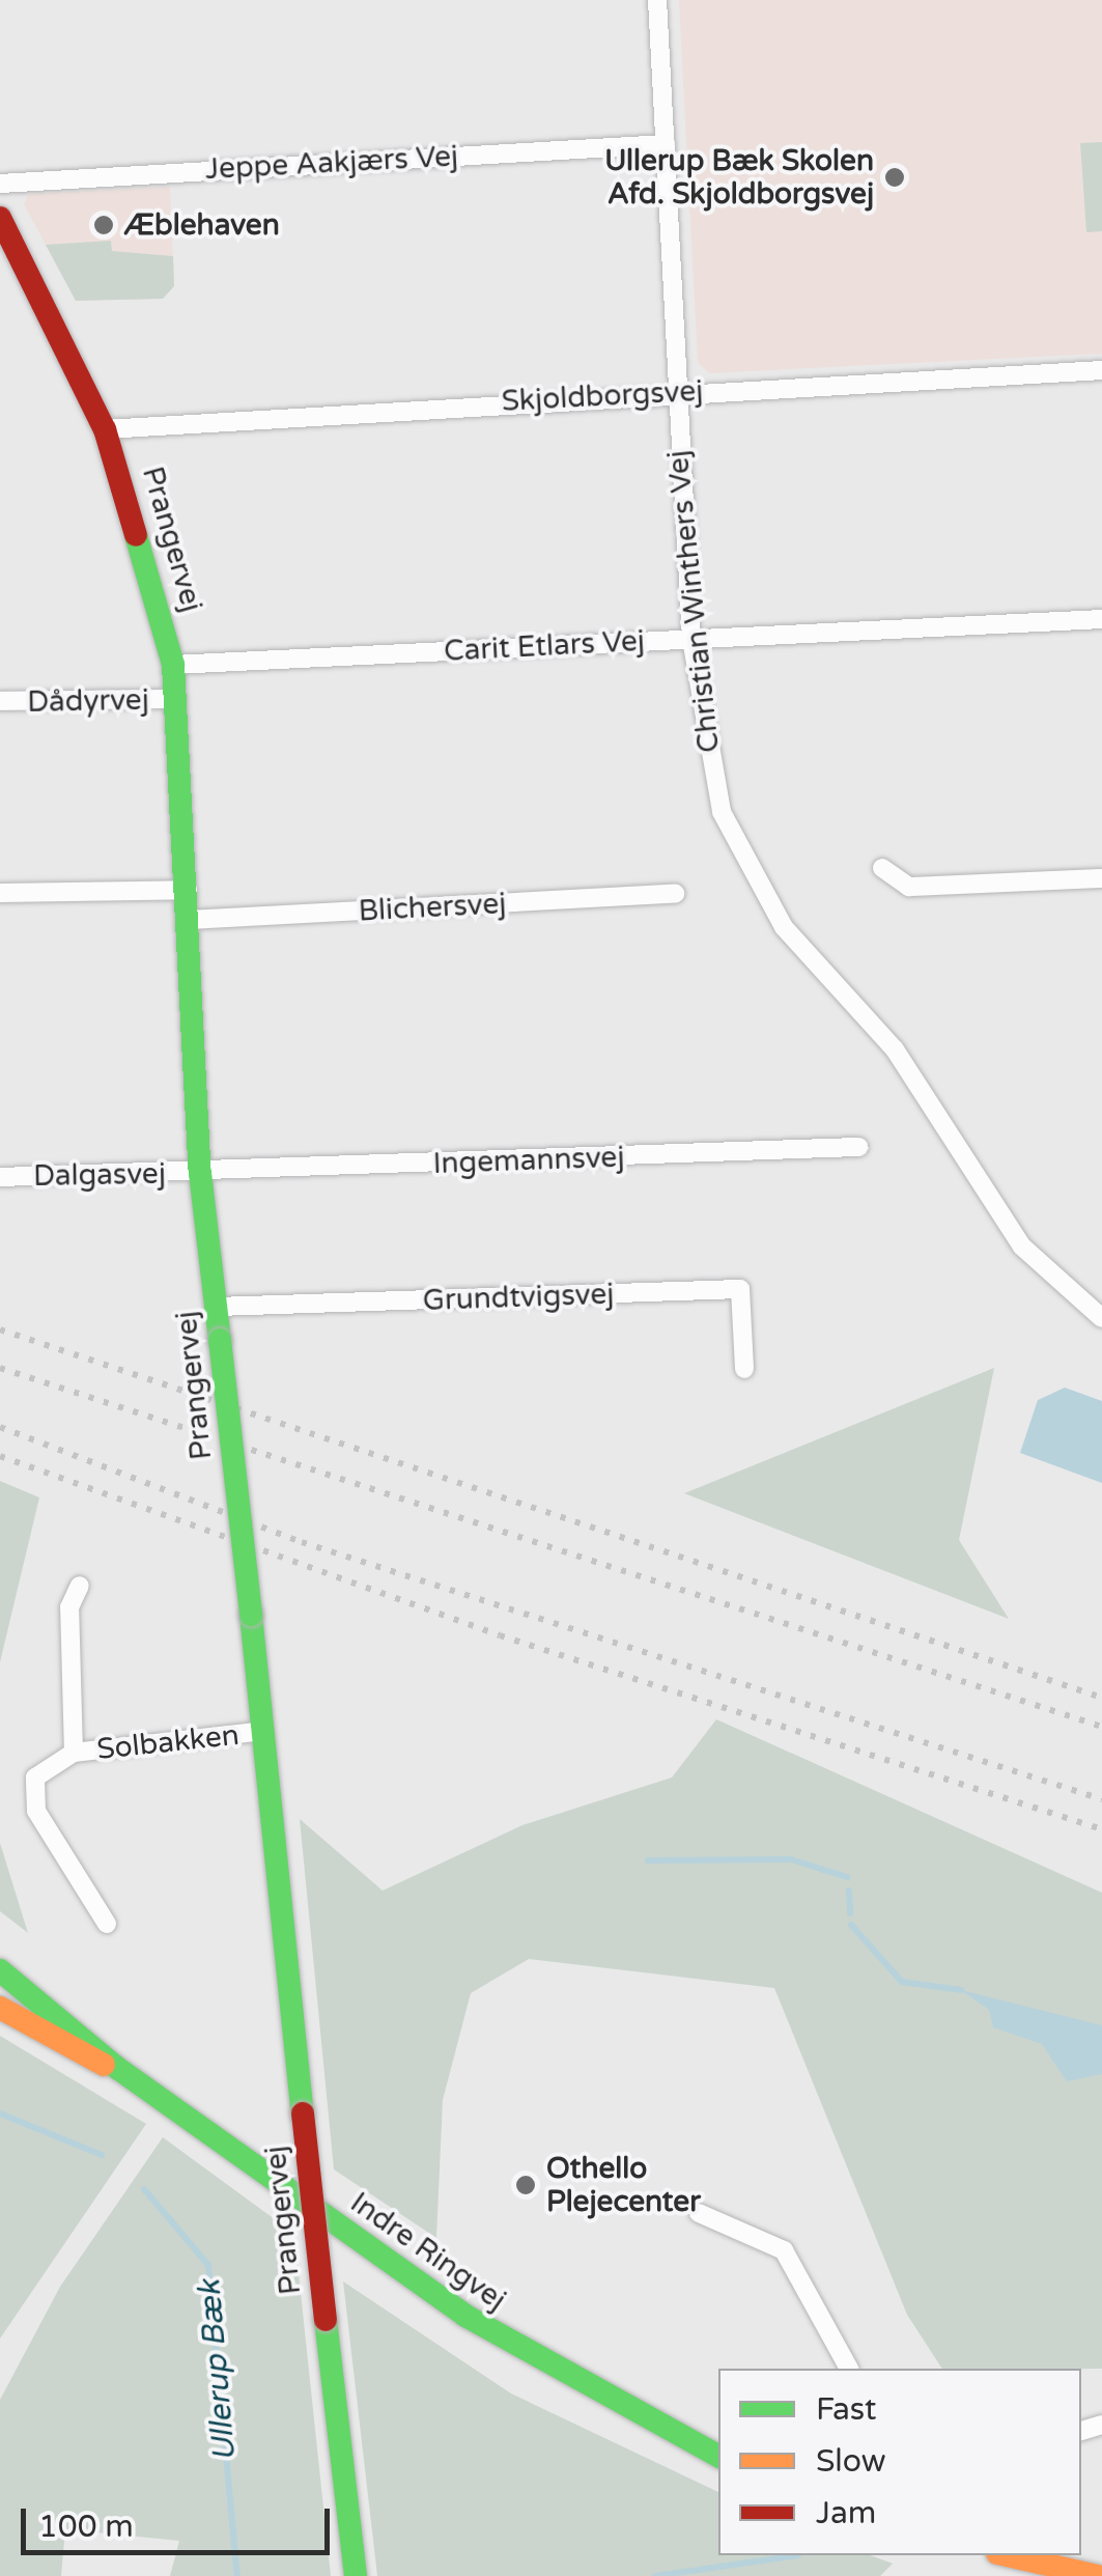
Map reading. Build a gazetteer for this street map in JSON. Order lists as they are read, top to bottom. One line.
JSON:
{"streets":{"street":["Jeppe Aakjærs Vej","Skjoldborgsvej","Prangervej","Christian Winthers Vej","Carit Etlars Vej","Dådyrvej","Blichersvej","Ingemannsvej","Dalgasvej","Grundtvigsvej","Solbakken","Indre Ringvej"]},"crossings":[["Jeppe Aakjærs Vej","Christian Winthers Vej"],["Skjoldborgsvej","Prangervej"],["Skjoldborgsvej","Christian Winthers Vej"],["Prangervej","Carit Etlars Vej"],["Prangervej","Dådyrvej"],["Prangervej","Blichersvej"],["Prangervej","Ingemannsvej"],["Prangervej","Dalgasvej"],["Prangervej","Grundtvigsvej"],["Prangervej","Solbakken"],["Christian Winthers Vej","Carit Etlars Vej"],["Ingemannsvej","Dalgasvej"]],"water":["Ullerup Bæk"],"places":["Ullerup Bæk Skolen Afd. Skjoldborgsvej","Æblehaven","Othello Plejecenter"],"legend":["Fast","Slow","Jam"],"scale_bar":"100 m"}
